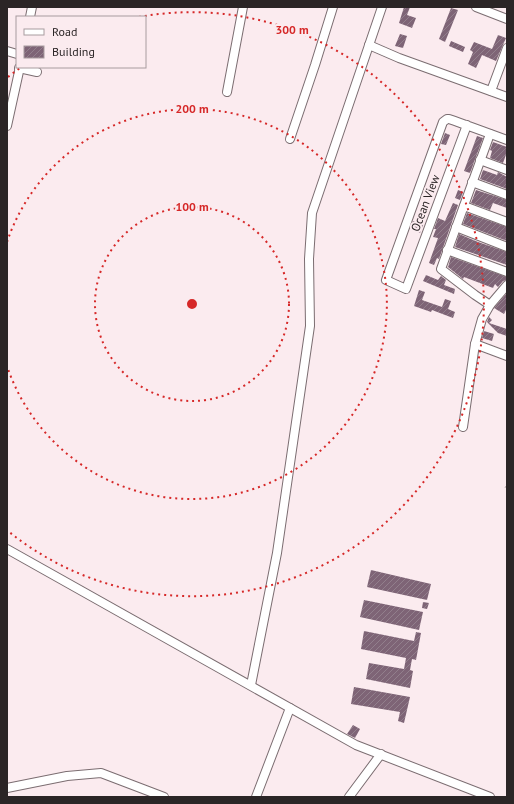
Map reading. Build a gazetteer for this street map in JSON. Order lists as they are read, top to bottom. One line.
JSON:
{"streets":{"street":["Ocean View"]},"legend":["Road","Building"],"rings":["300 m","200 m","100 m"]}
